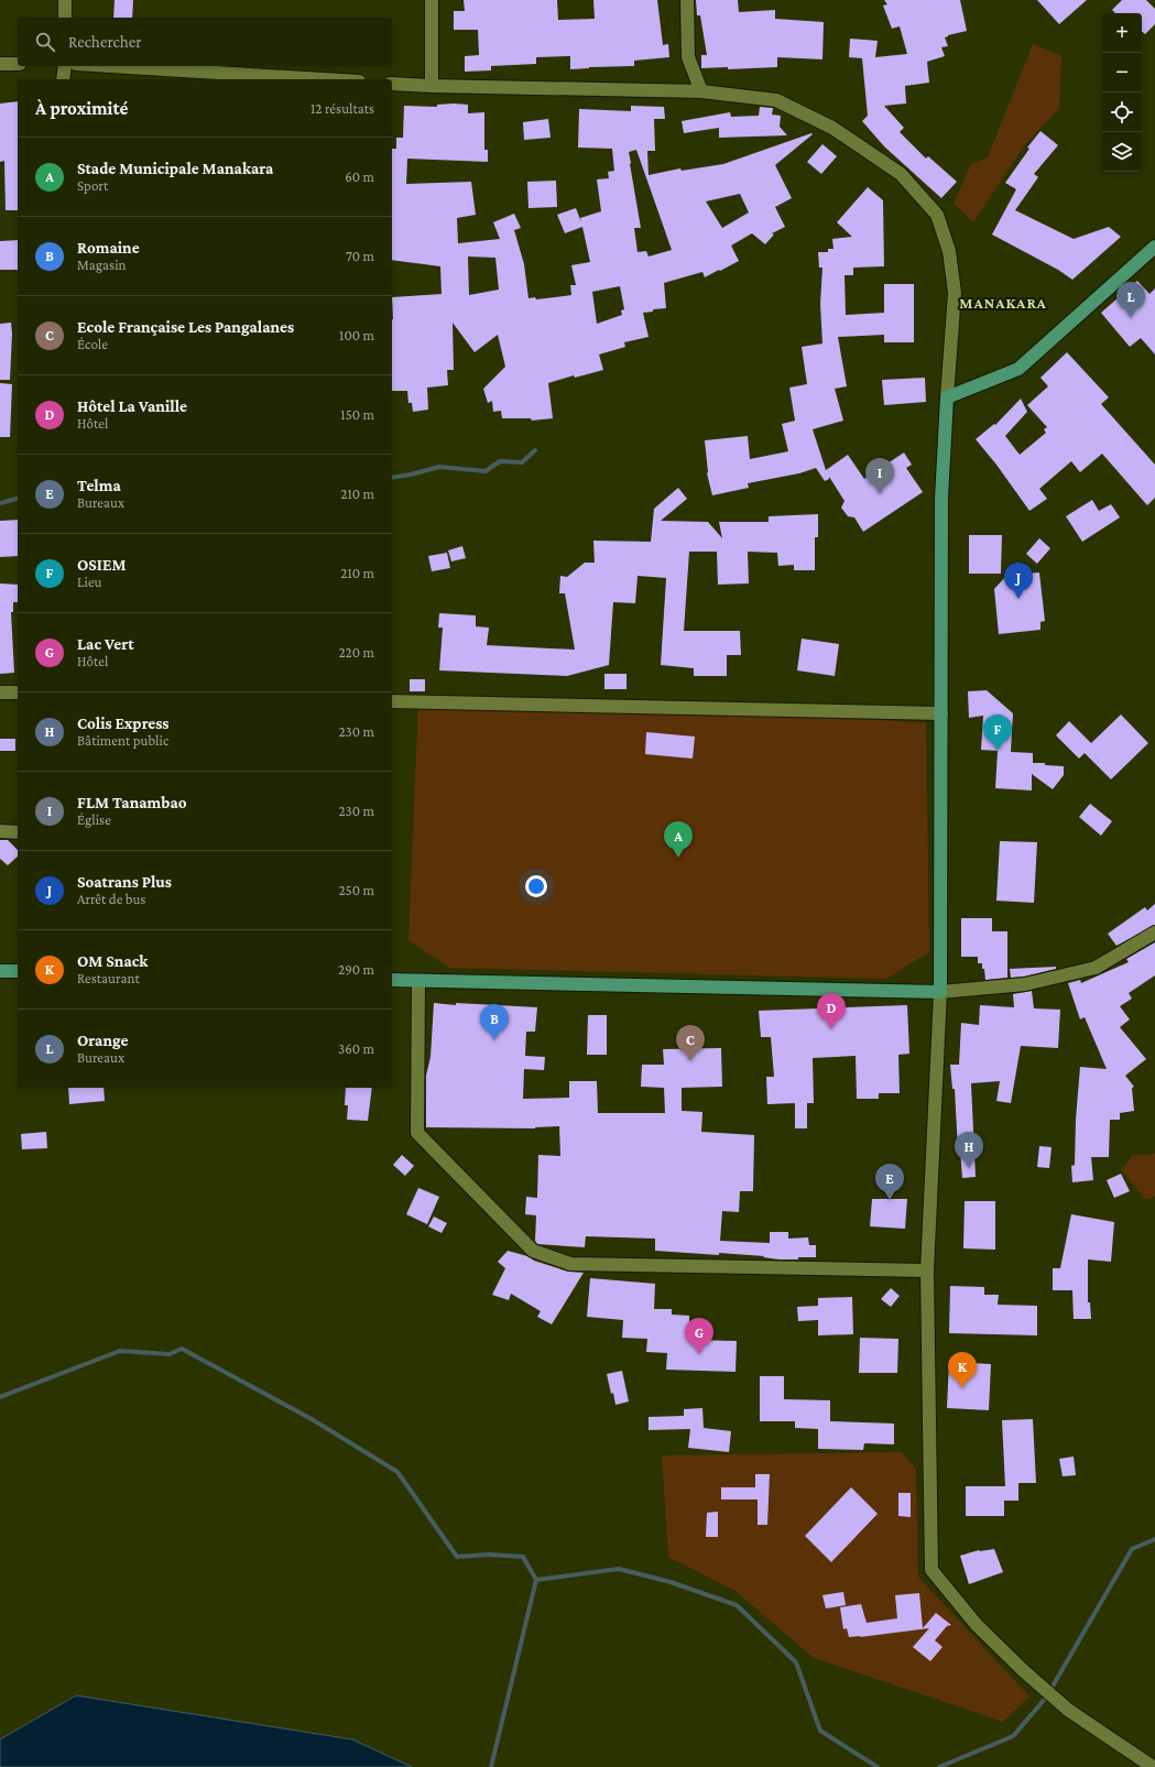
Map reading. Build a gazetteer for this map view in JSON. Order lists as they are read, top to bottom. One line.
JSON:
{"districts":["MANAKARA"],"page":{"map_buttons":["+","−"],"search":"Rechercher","heading":["À proximité","12 résultats"],"list":[{"mark":"A","name":"Stade Municipale Manakara","note":"Sport","value":"60 m"},{"mark":"B","name":"Romaine","note":"Magasin","value":"70 m"},{"mark":"C","name":"Ecole Française Les Pangalanes","note":"École","value":"100 m"},{"mark":"D","name":"Hôtel La Vanille","note":"Hôtel","value":"150 m"},{"mark":"E","name":"Telma","note":"Bureaux","value":"210 m"},{"mark":"F","name":"OSIEM","note":"Lieu","value":"210 m"},{"mark":"G","name":"Lac Vert","note":"Hôtel","value":"220 m"},{"mark":"H","name":"Colis Express","note":"Bâtiment public","value":"230 m"},{"mark":"I","name":"FLM Tanambao","note":"Église","value":"230 m"},{"mark":"J","name":"Soatrans Plus","note":"Arrêt de bus","value":"250 m"},{"mark":"K","name":"OM Snack","note":"Restaurant","value":"290 m"},{"mark":"L","name":"Orange","note":"Bureaux","value":"360 m"}],"pins":["L","I","J","F","A","D","B","C","H","E","G","K"]}}
